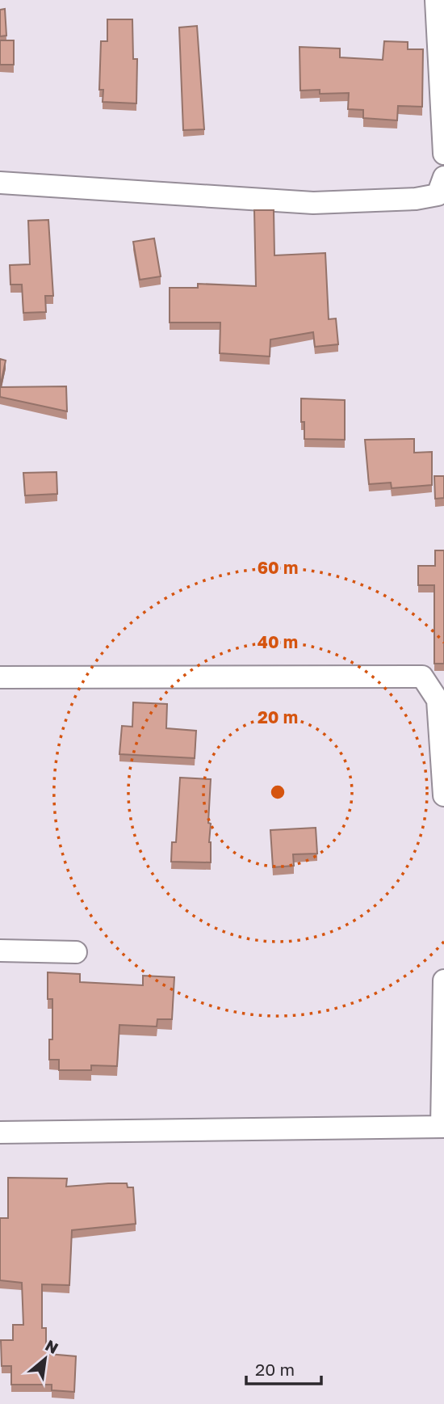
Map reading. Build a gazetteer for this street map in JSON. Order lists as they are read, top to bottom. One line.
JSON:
{"scale_bar":"20 m","north":"top right","rings":["60 m","40 m","20 m"]}
